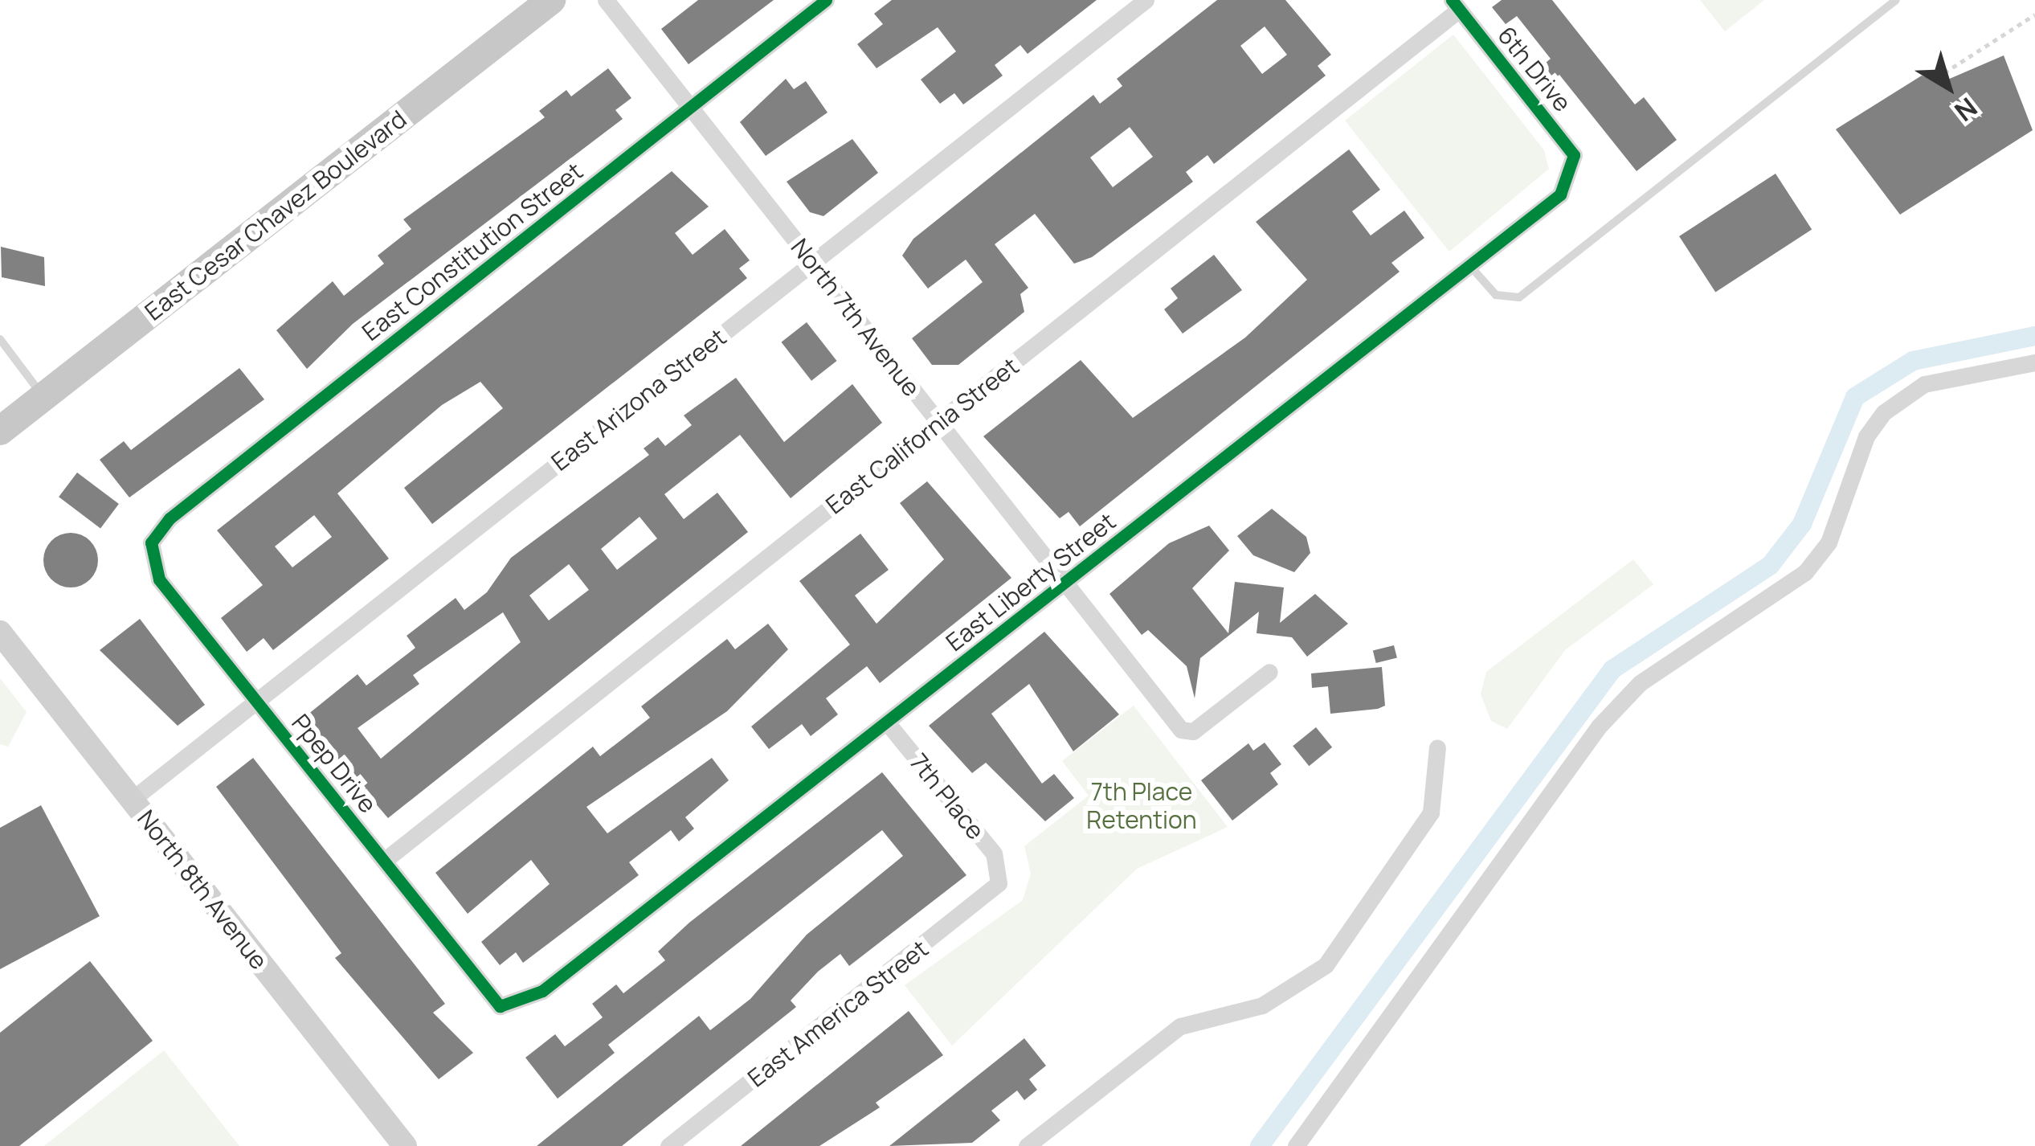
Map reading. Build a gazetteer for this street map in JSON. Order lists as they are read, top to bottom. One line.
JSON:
{"streets":{"highway":["East Cesar Chavez Boulevard"],"main road":["North 8th Avenue"],"street":["6th Drive","East Constitution Street","North 7th Avenue","East Arizona Street","East California Street","East Liberty Street","Ppep Drive","7th Place","East America Street"]},"crossings":[["6th Drive","East California Street"],["6th Drive","East Liberty Street"],["East Constitution Street","North 7th Avenue"],["East Constitution Street","Ppep Drive"],["North 7th Avenue","East Arizona Street"],["North 7th Avenue","East California Street"],["North 7th Avenue","East Liberty Street"],["East Arizona Street","Ppep Drive"],["East Arizona Street","North 8th Avenue"],["East California Street","Ppep Drive"],["East Liberty Street","Ppep Drive"],["East Liberty Street","7th Place"],["7th Place","East America Street"]],"parks":["7th Place Retention"],"north":"bottom right"}
